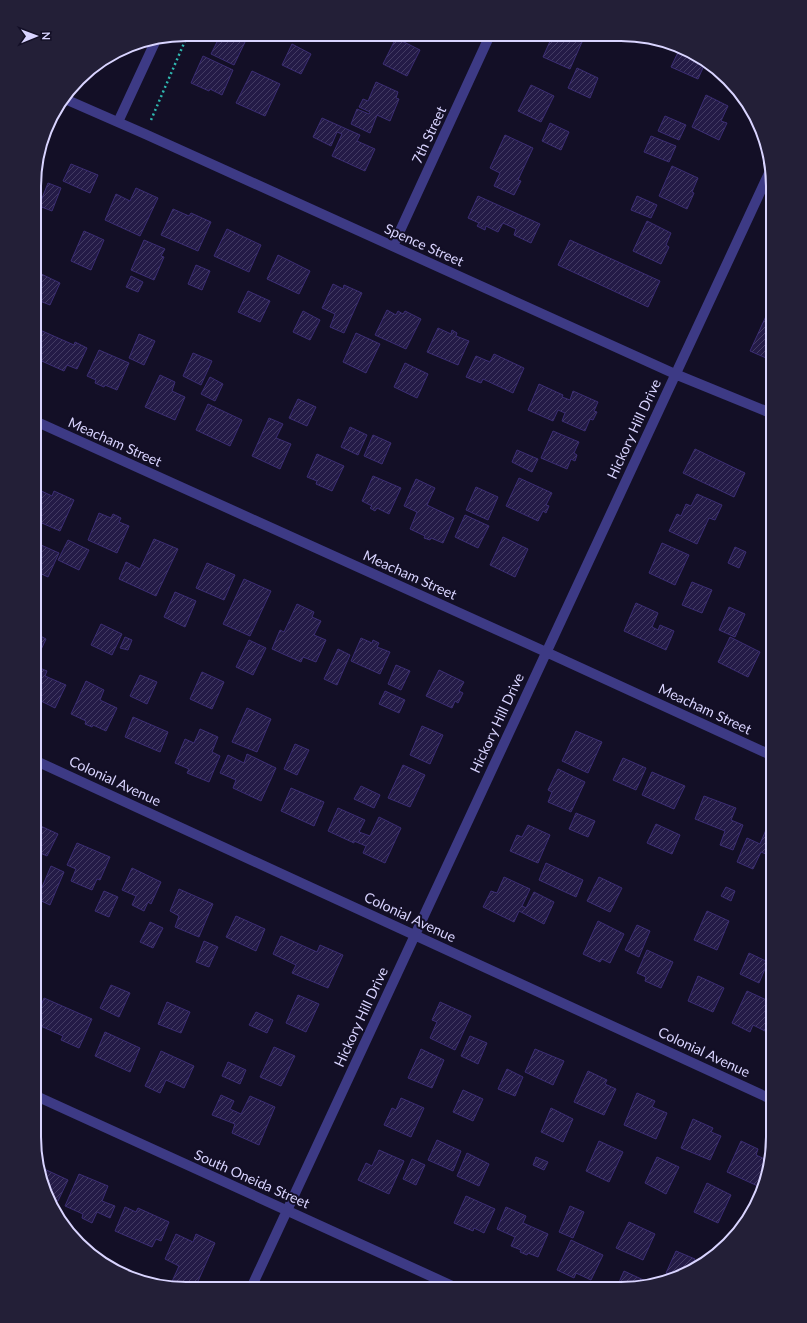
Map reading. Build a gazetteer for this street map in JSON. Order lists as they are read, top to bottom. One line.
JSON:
{"streets":{"street":["7th Street","Spence Street","Hickory Hill Drive","Meacham Street","Colonial Avenue","South Oneida Street"]},"crossings":[["7th Street","Spence Street"],["Spence Street","Hickory Hill Drive"],["Hickory Hill Drive","Meacham Street"],["Hickory Hill Drive","Colonial Avenue"],["Hickory Hill Drive","South Oneida Street"]],"north":"right"}
